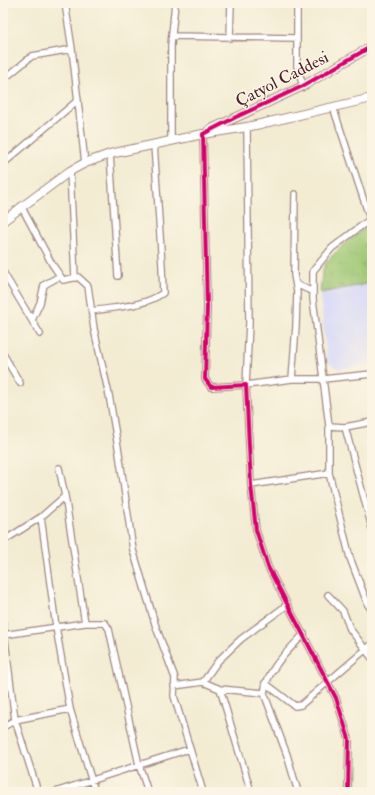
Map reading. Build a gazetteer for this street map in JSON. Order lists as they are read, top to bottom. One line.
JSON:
{"streets":{"street":["Çatyol Caddesi"]}}
